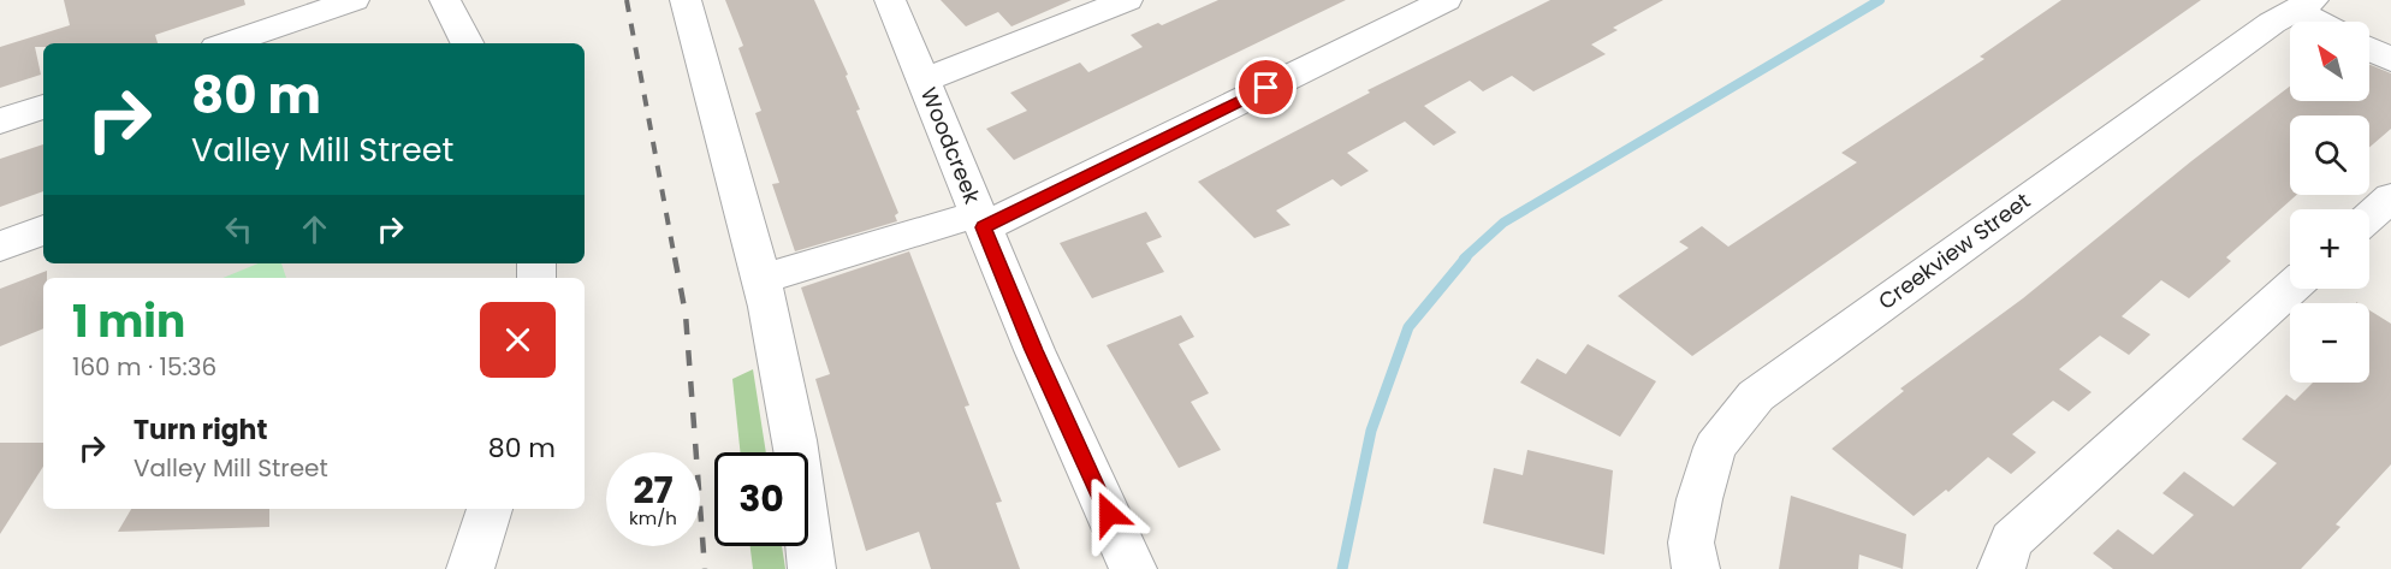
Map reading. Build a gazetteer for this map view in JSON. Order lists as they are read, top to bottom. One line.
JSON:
{"streets":{"street":["Woodcreek","Creekview Street"]},"north":"top left","page":{"map_buttons":["+","−"],"turn":["80 m","Valley Mill Street"],"heading":["1 min","160 m · 15:36"],"list":[{"name":"Turn right","note":"Valley Mill Street","value":"80 m"}],"speed":"27 km/h","limit":"30"}}
